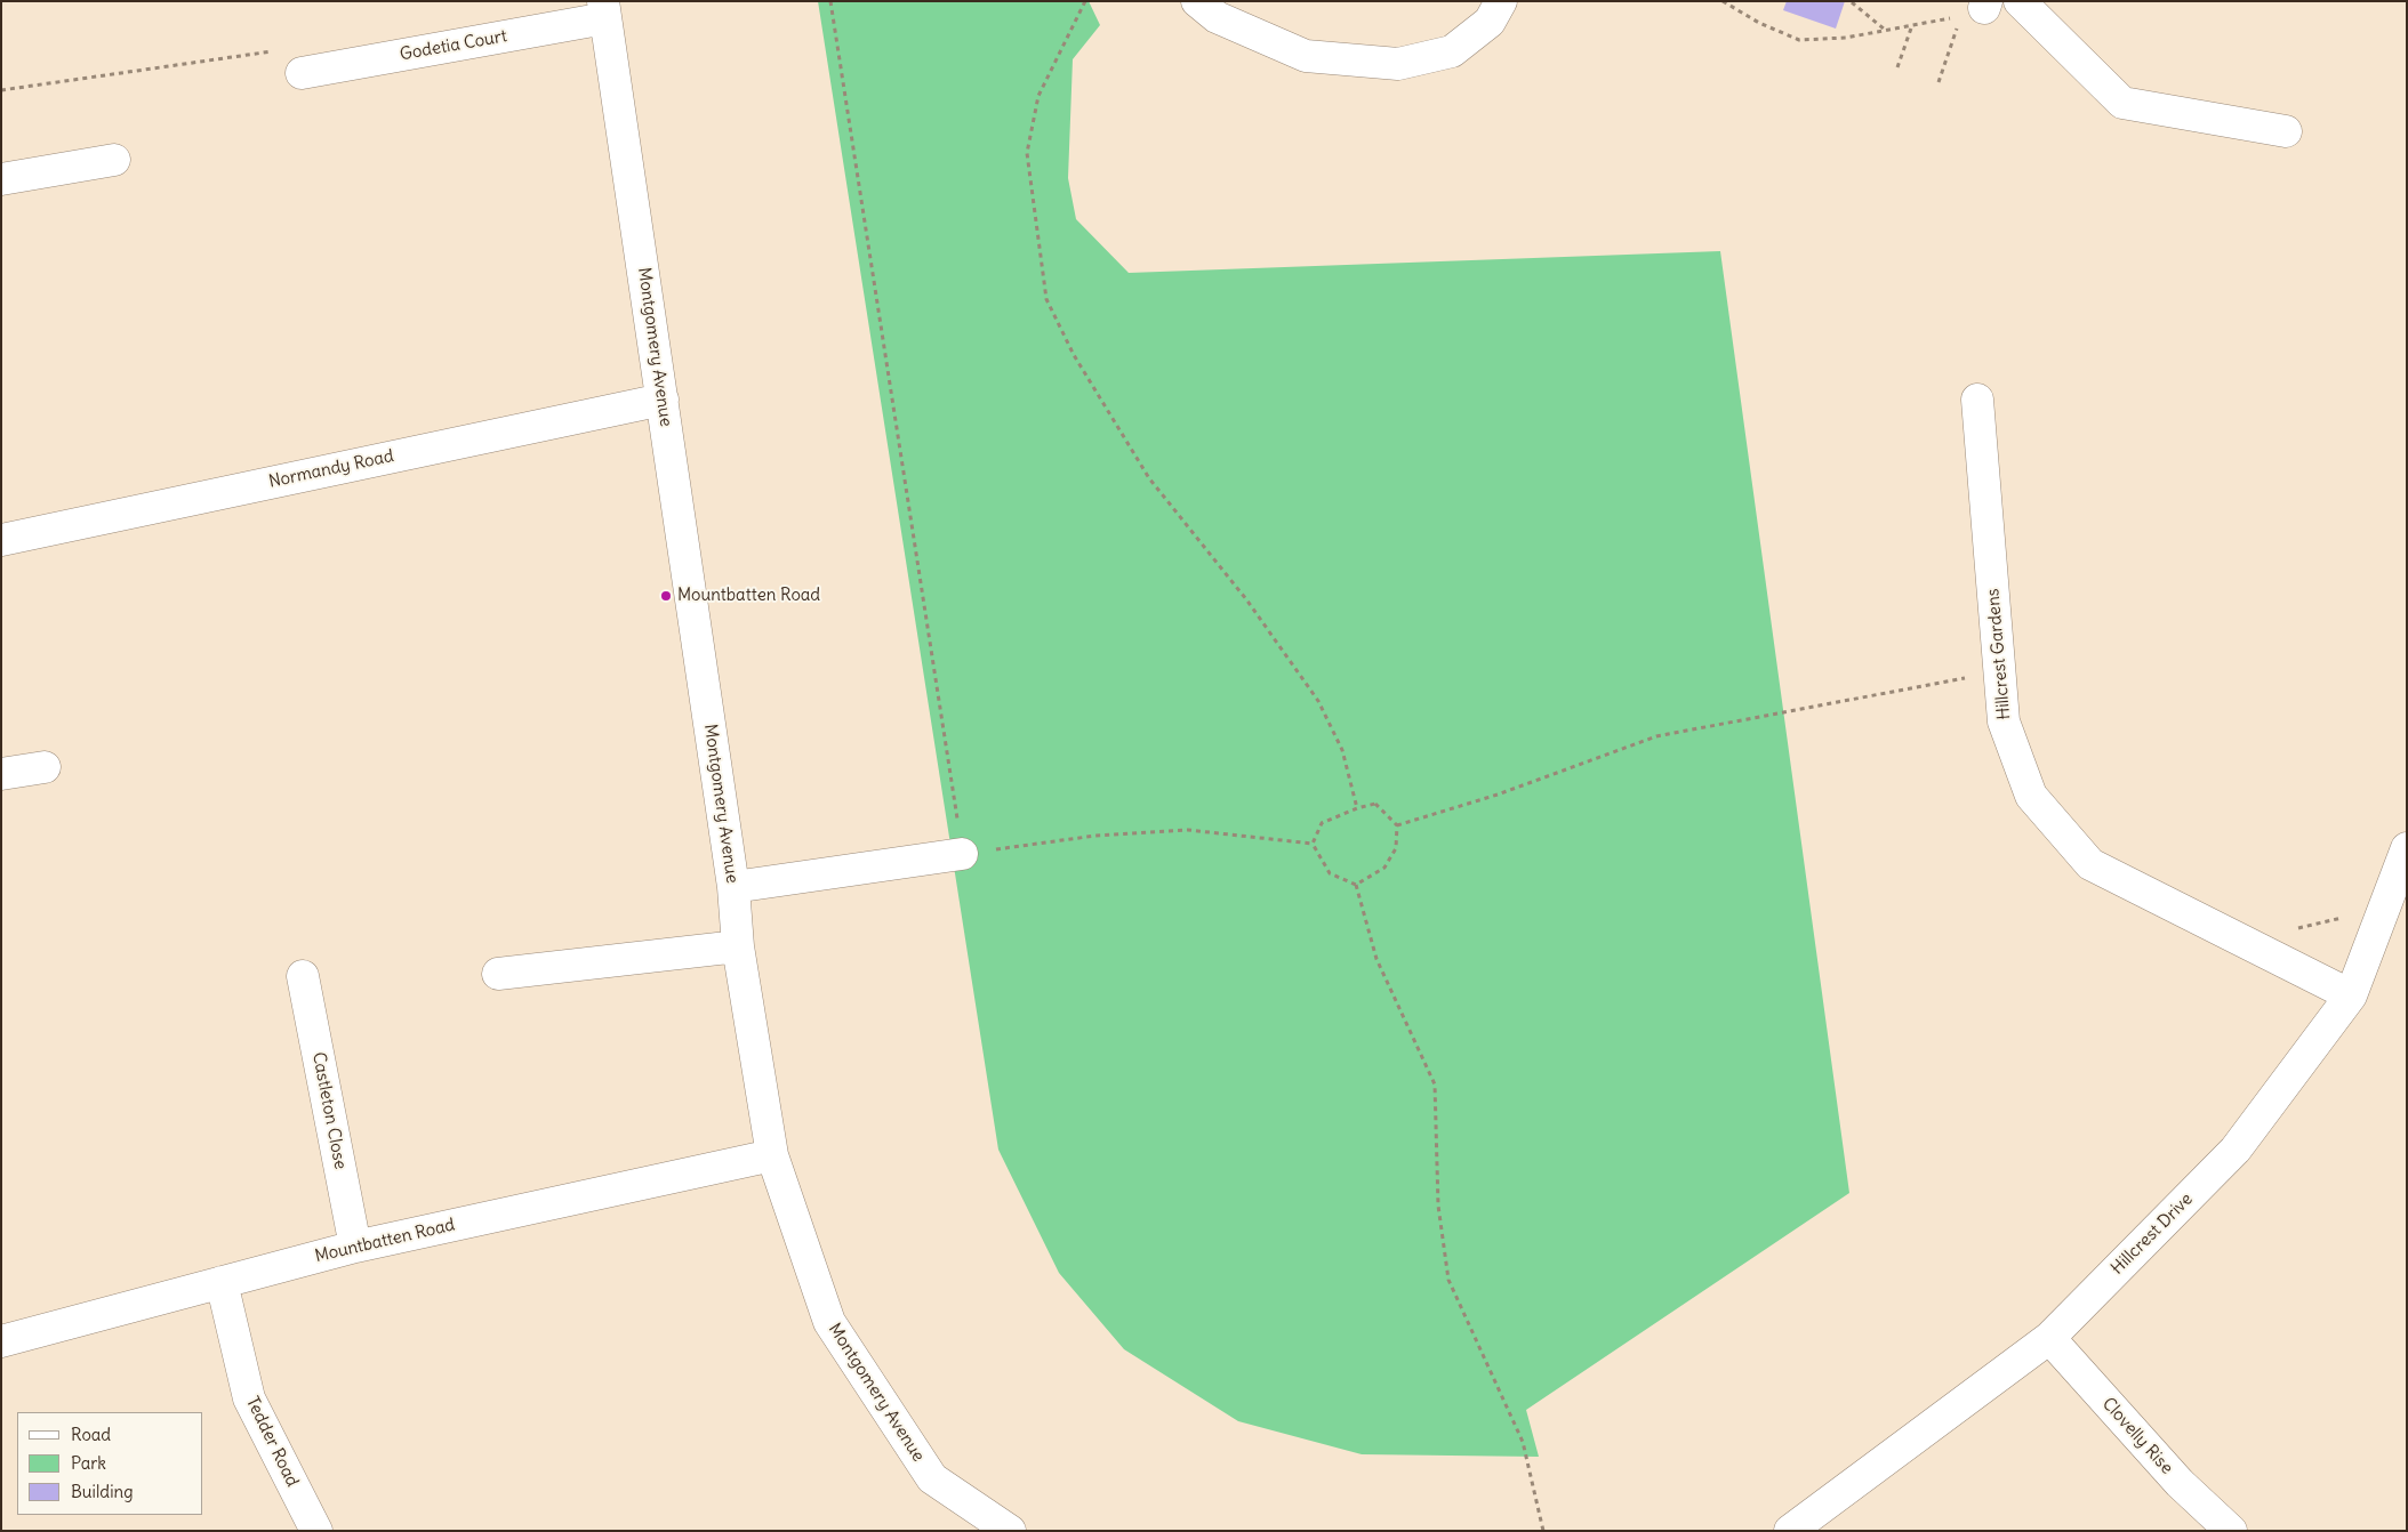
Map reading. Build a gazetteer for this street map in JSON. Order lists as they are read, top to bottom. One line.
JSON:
{"streets":{"street":["Godetia Court","Montgomery Avenue","Normandy Road","Hillcrest Gardens","Castleton Close","Hillcrest Drive","Mountbatten Road","Clovelly Rise","Tedder Road"]},"crossings":[["Godetia Court","Montgomery Avenue"],["Montgomery Avenue","Normandy Road"],["Montgomery Avenue","Mountbatten Road"],["Hillcrest Gardens","Hillcrest Drive"],["Castleton Close","Mountbatten Road"],["Hillcrest Drive","Clovelly Rise"],["Mountbatten Road","Tedder Road"]],"places":["Mountbatten Road"],"legend":["Road","Park","Building"]}
